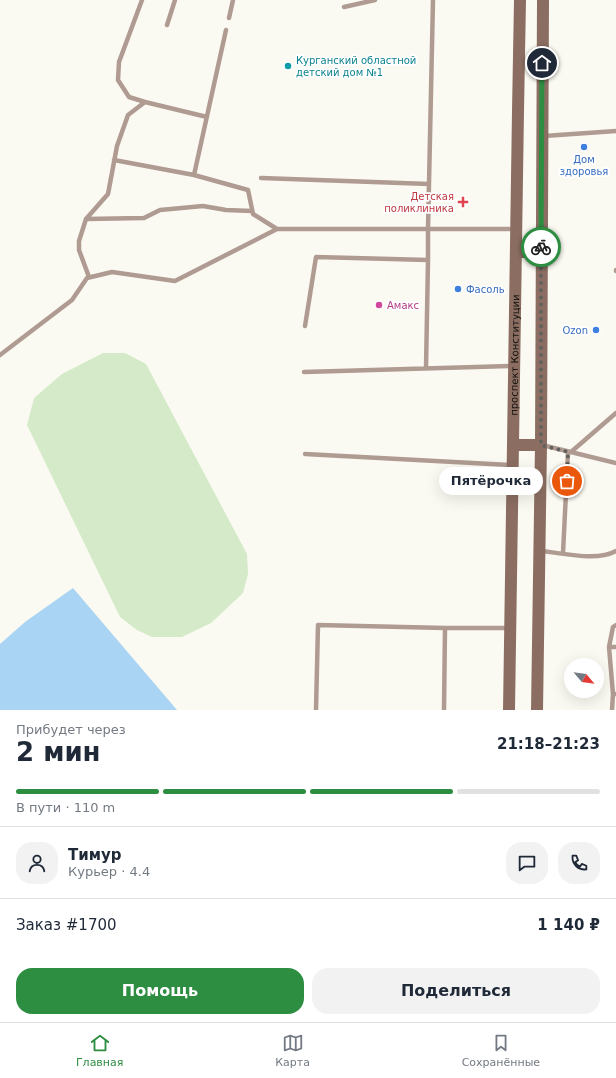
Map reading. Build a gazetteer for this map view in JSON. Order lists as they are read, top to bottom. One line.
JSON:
{"streets":{"main road":["проспект Конституции"]},"places":{"other":["Курганский областной детский дом №1","Дом здоровья","Фасоль","Амакс","Ozon","Пятёрочка"],"health":["Детская поликлиника"]},"north":"bottom right","page":{"bubble":"Пятёрочка","heading":["2 мин","Прибудет через","21:18–21:23"],"panel":["Тимур","Курьер · 4.4","Заказ #1700","1 140 ₽"],"bar":"В пути · 110 m","buttons":["Помощь","Поделиться"],"tabs":["Главная","Карта","Сохранённые"]}}
